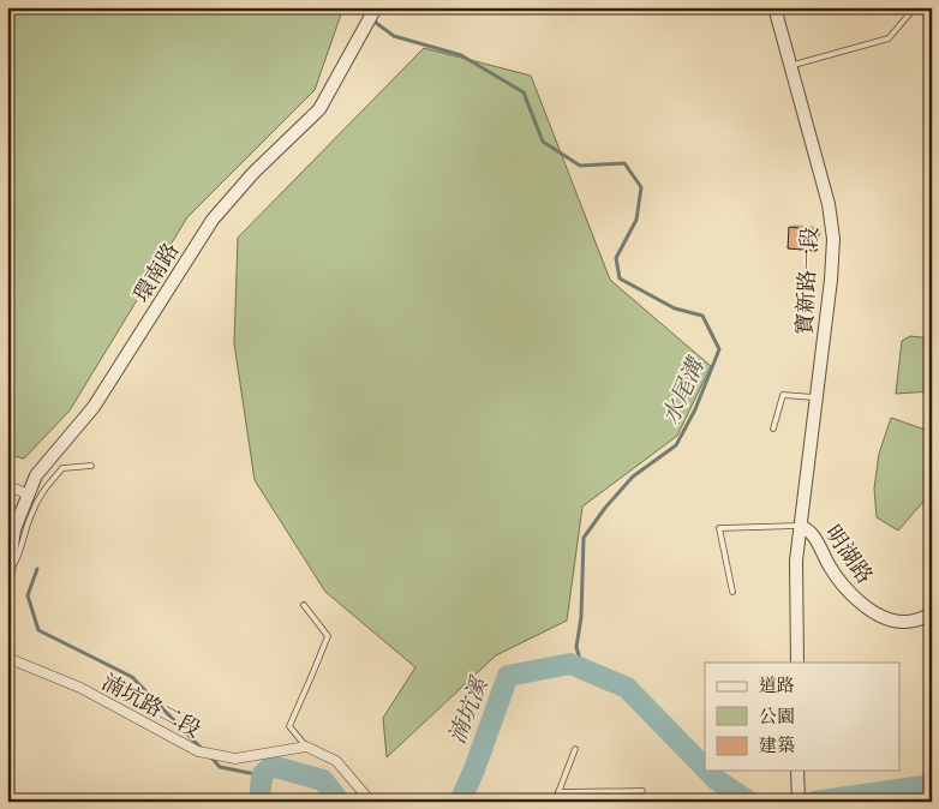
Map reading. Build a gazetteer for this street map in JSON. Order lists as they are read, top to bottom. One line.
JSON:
{"streets":{"street":["環南路","寶新路一段","明湖路","湳坑路二段"]},"crossings":[["寶新路一段","明湖路"]],"water":["水尾溝","湳坑溪"],"legend":["道路","公園","建築"]}
